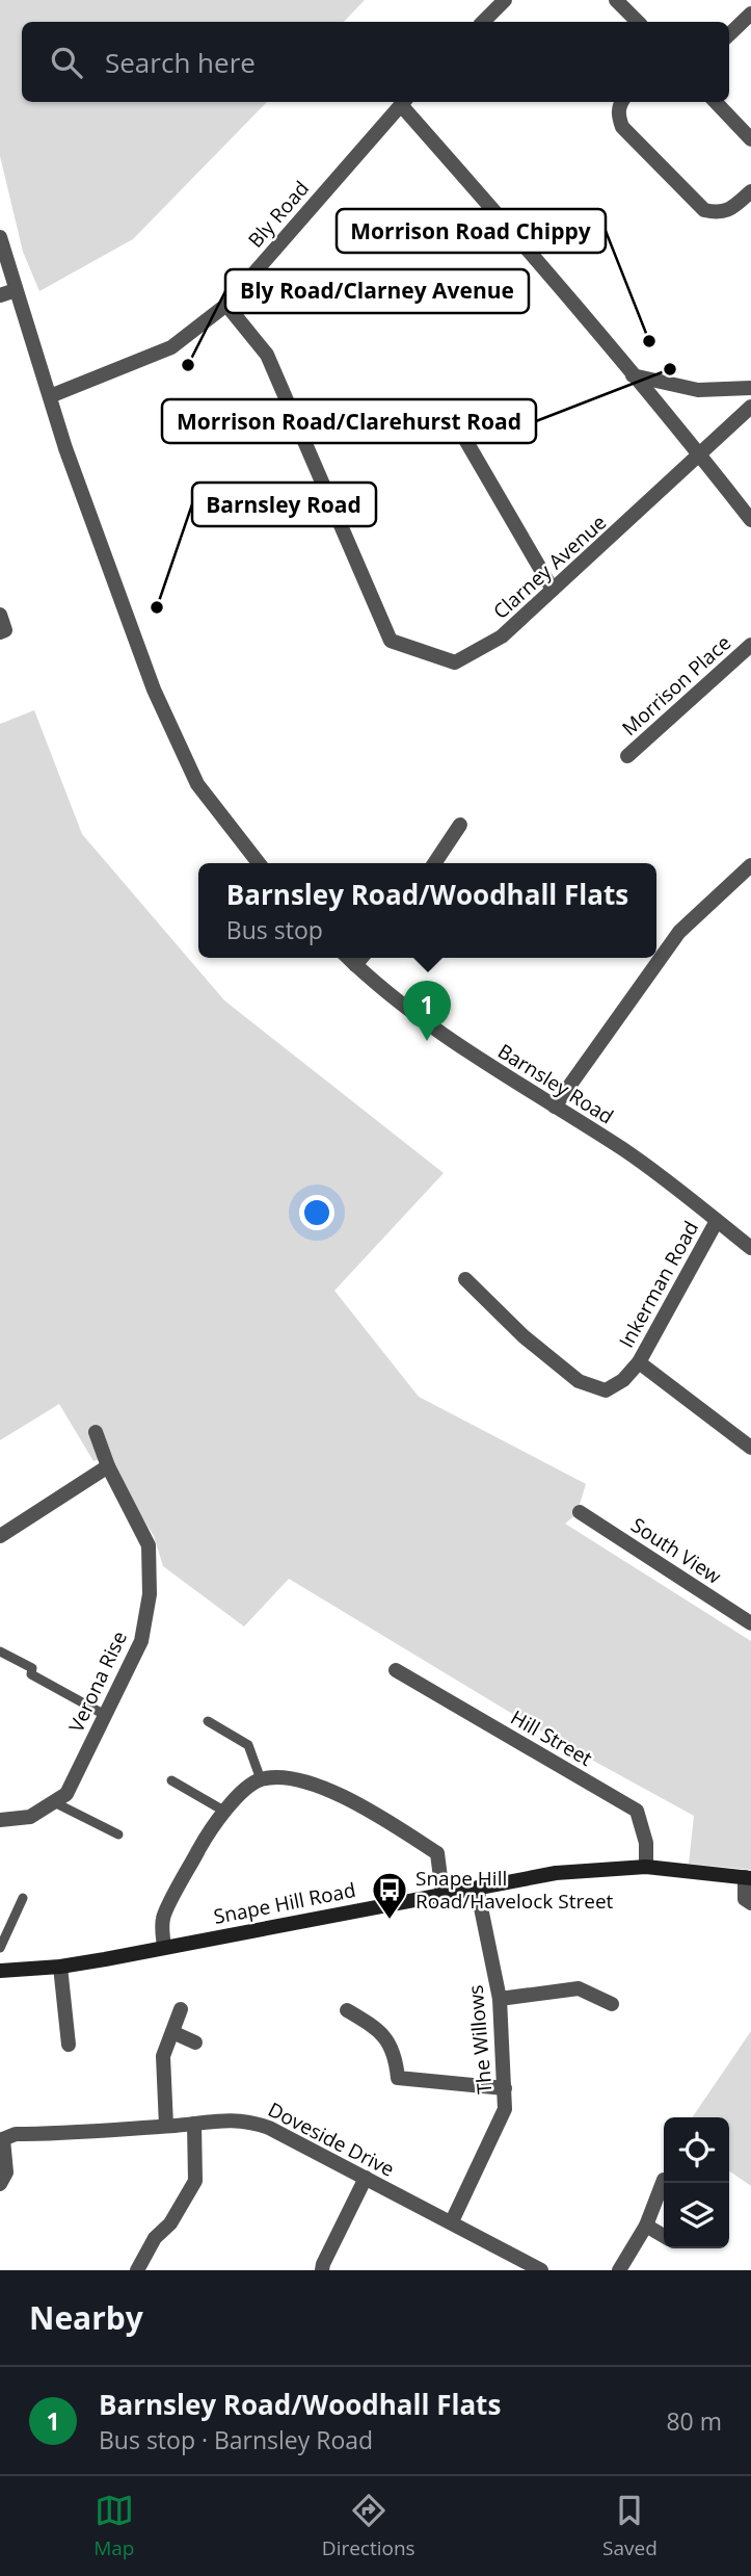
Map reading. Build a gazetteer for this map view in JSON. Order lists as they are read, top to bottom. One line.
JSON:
{"streets":{"main road":["Snape Hill Road"],"street":["Bly Road","Clarney Avenue","Morrison Place","Barnsley Road","Inkerman Road","South View","Verona Rise","Hill Street","The Willows","Doveside Drive"]},"crossings":[["Bly Road","Clarney Avenue"],["Barnsley Road","Inkerman Road"],["Hill Street","Snape Hill Road"],["Snape Hill Road","The Willows"],["The Willows","Doveside Drive"]],"places":{"other":["Morrison Road Chippy","Bly Road/Clarney Avenue","Morrison Road/Clarehurst Road","Barnsley Road"],"bus stop":["Snape Hill Road/Havelock Street"]},"page":{"search":"Search here","popup":["Barnsley Road/Woodhall Flats","Bus stop"],"pins":"1","heading":"Nearby","list":[{"mark":"1","name":"Barnsley Road/Woodhall Flats","note":"Bus stop · Barnsley Road","value":"80 m"}],"nav":["Map","Directions","Saved"]}}
